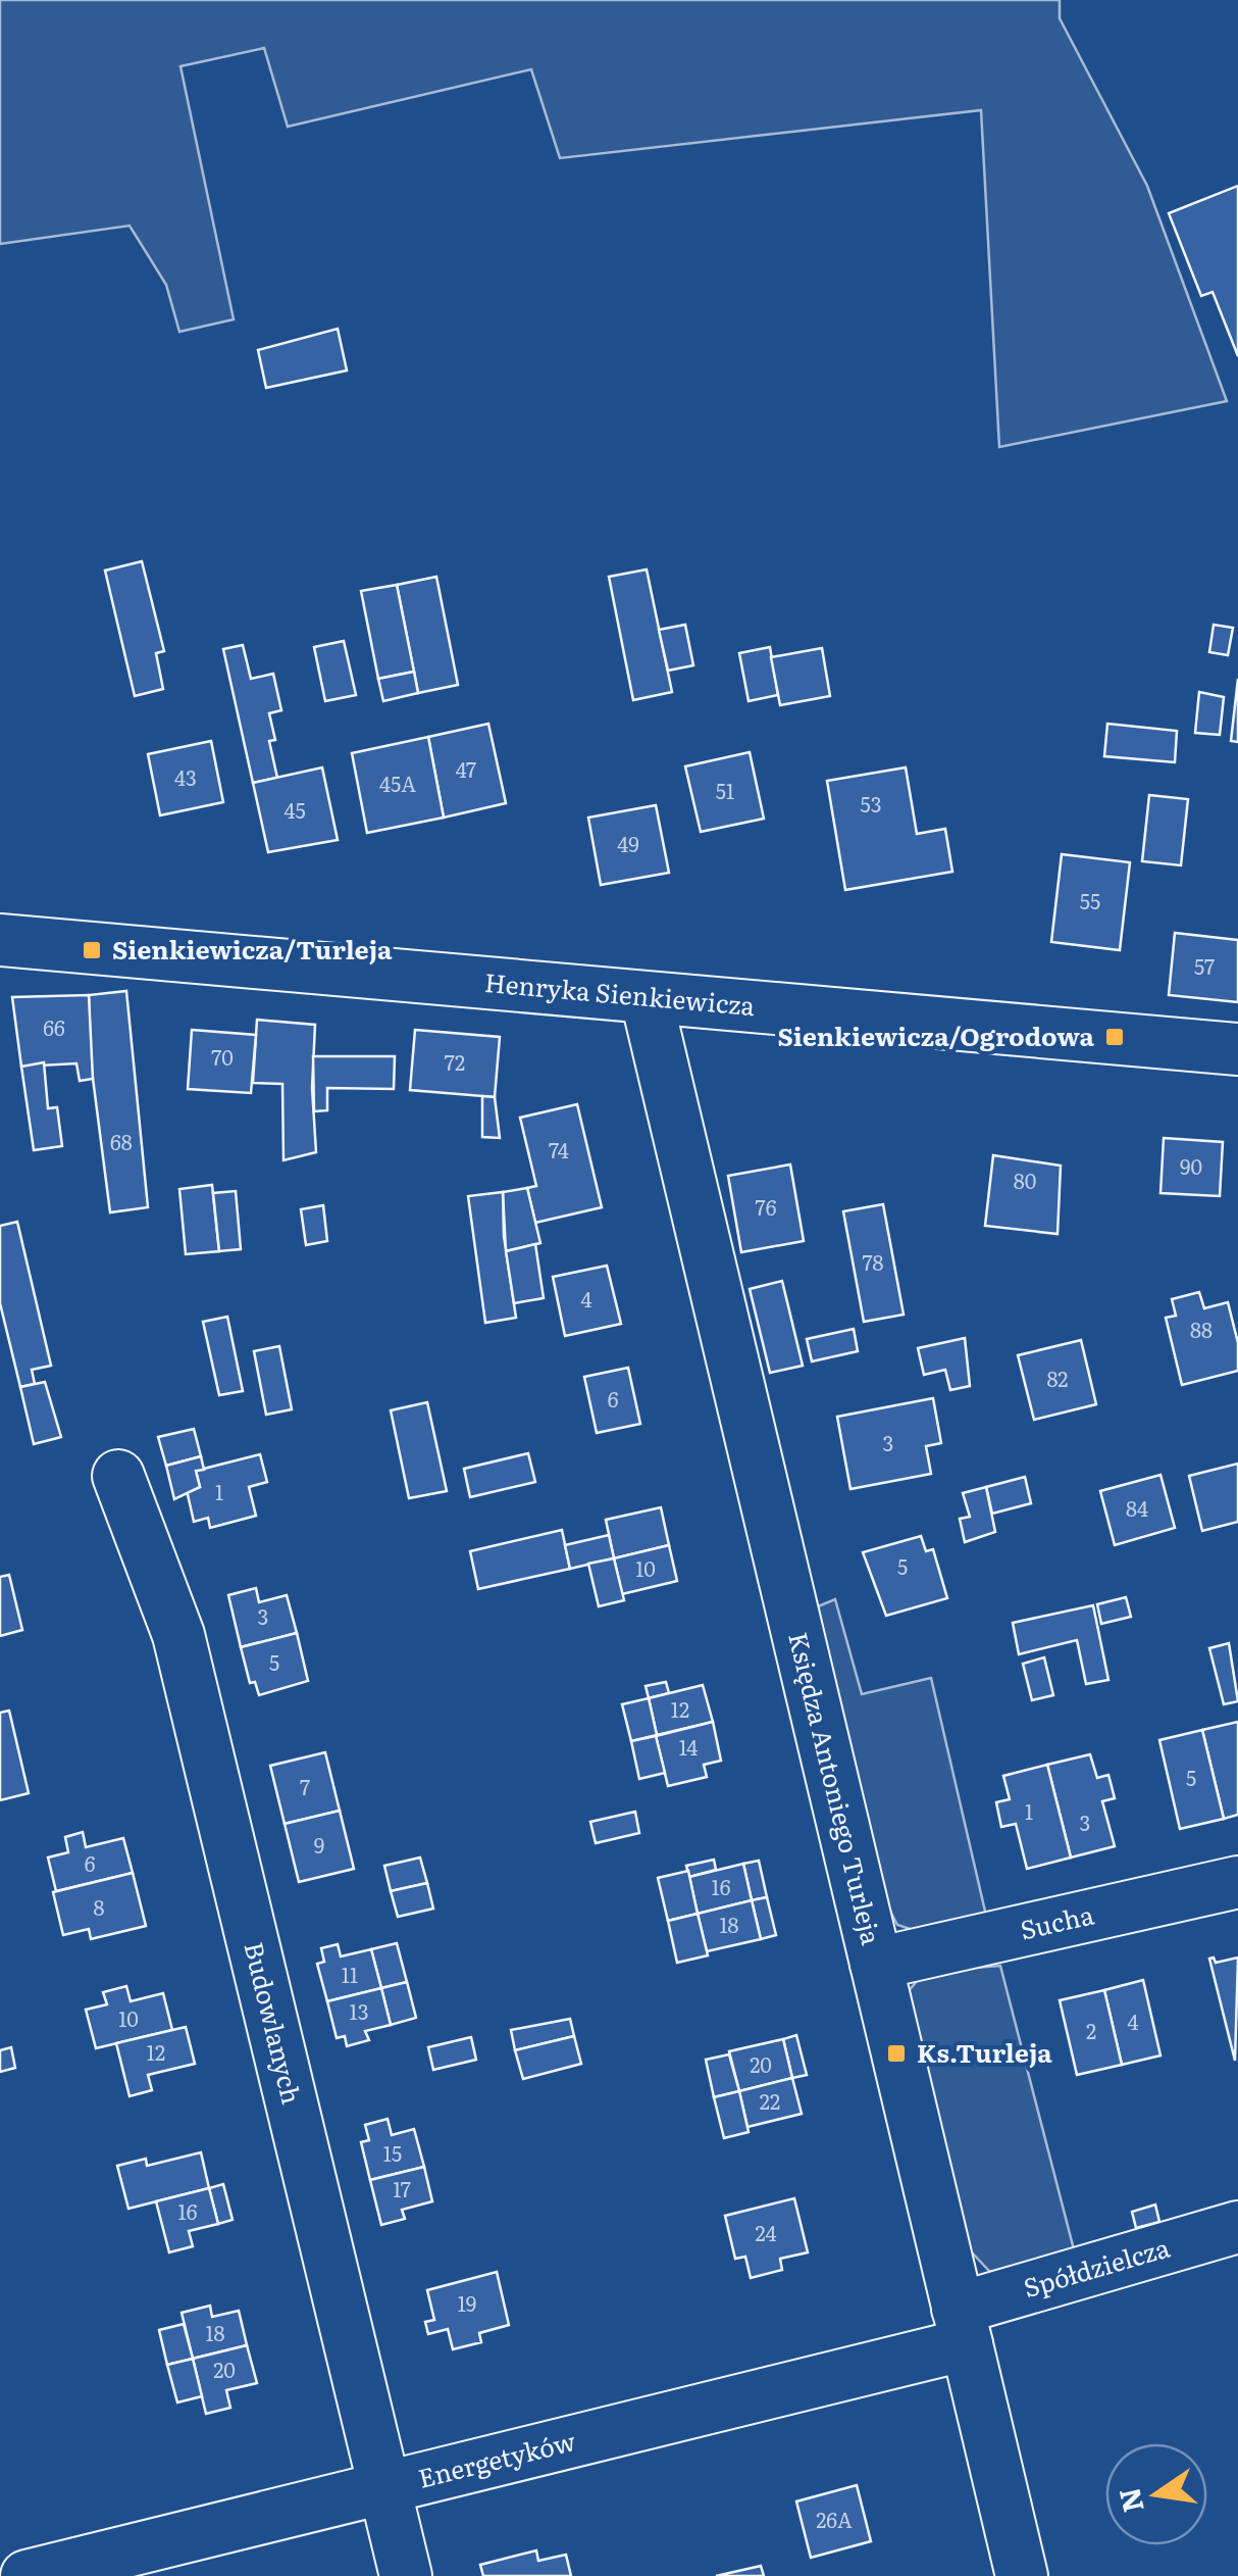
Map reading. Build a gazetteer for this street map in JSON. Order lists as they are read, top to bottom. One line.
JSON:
{"streets":{"street":["Henryka Sienkiewicza","Księdza Antoniego Turleja","Sucha","Budowlanych","Spółdzielcza","Energetyków"]},"crossings":[["Henryka Sienkiewicza","Księdza Antoniego Turleja"],["Księdza Antoniego Turleja","Sucha"],["Księdza Antoniego Turleja","Spółdzielcza"],["Księdza Antoniego Turleja","Energetyków"],["Budowlanych","Energetyków"],["Spółdzielcza","Energetyków"]],"places":{"transit":["Sienkiewicza/Turleja","Sienkiewicza/Ogrodowa","Ks.Turleja"]},"house_numbers":["47","43","45A","51","53","45","49","55","57","66","70","72","68","74","90","80","76","78","4","88","82","6","3","1","84","5","10","3","5","12","14","5","7","1","3","9","6","16","8","18","11","13","10","4","2","12","20","22","15","17","16","24","19","18","20","26A"],"north":"left"}
